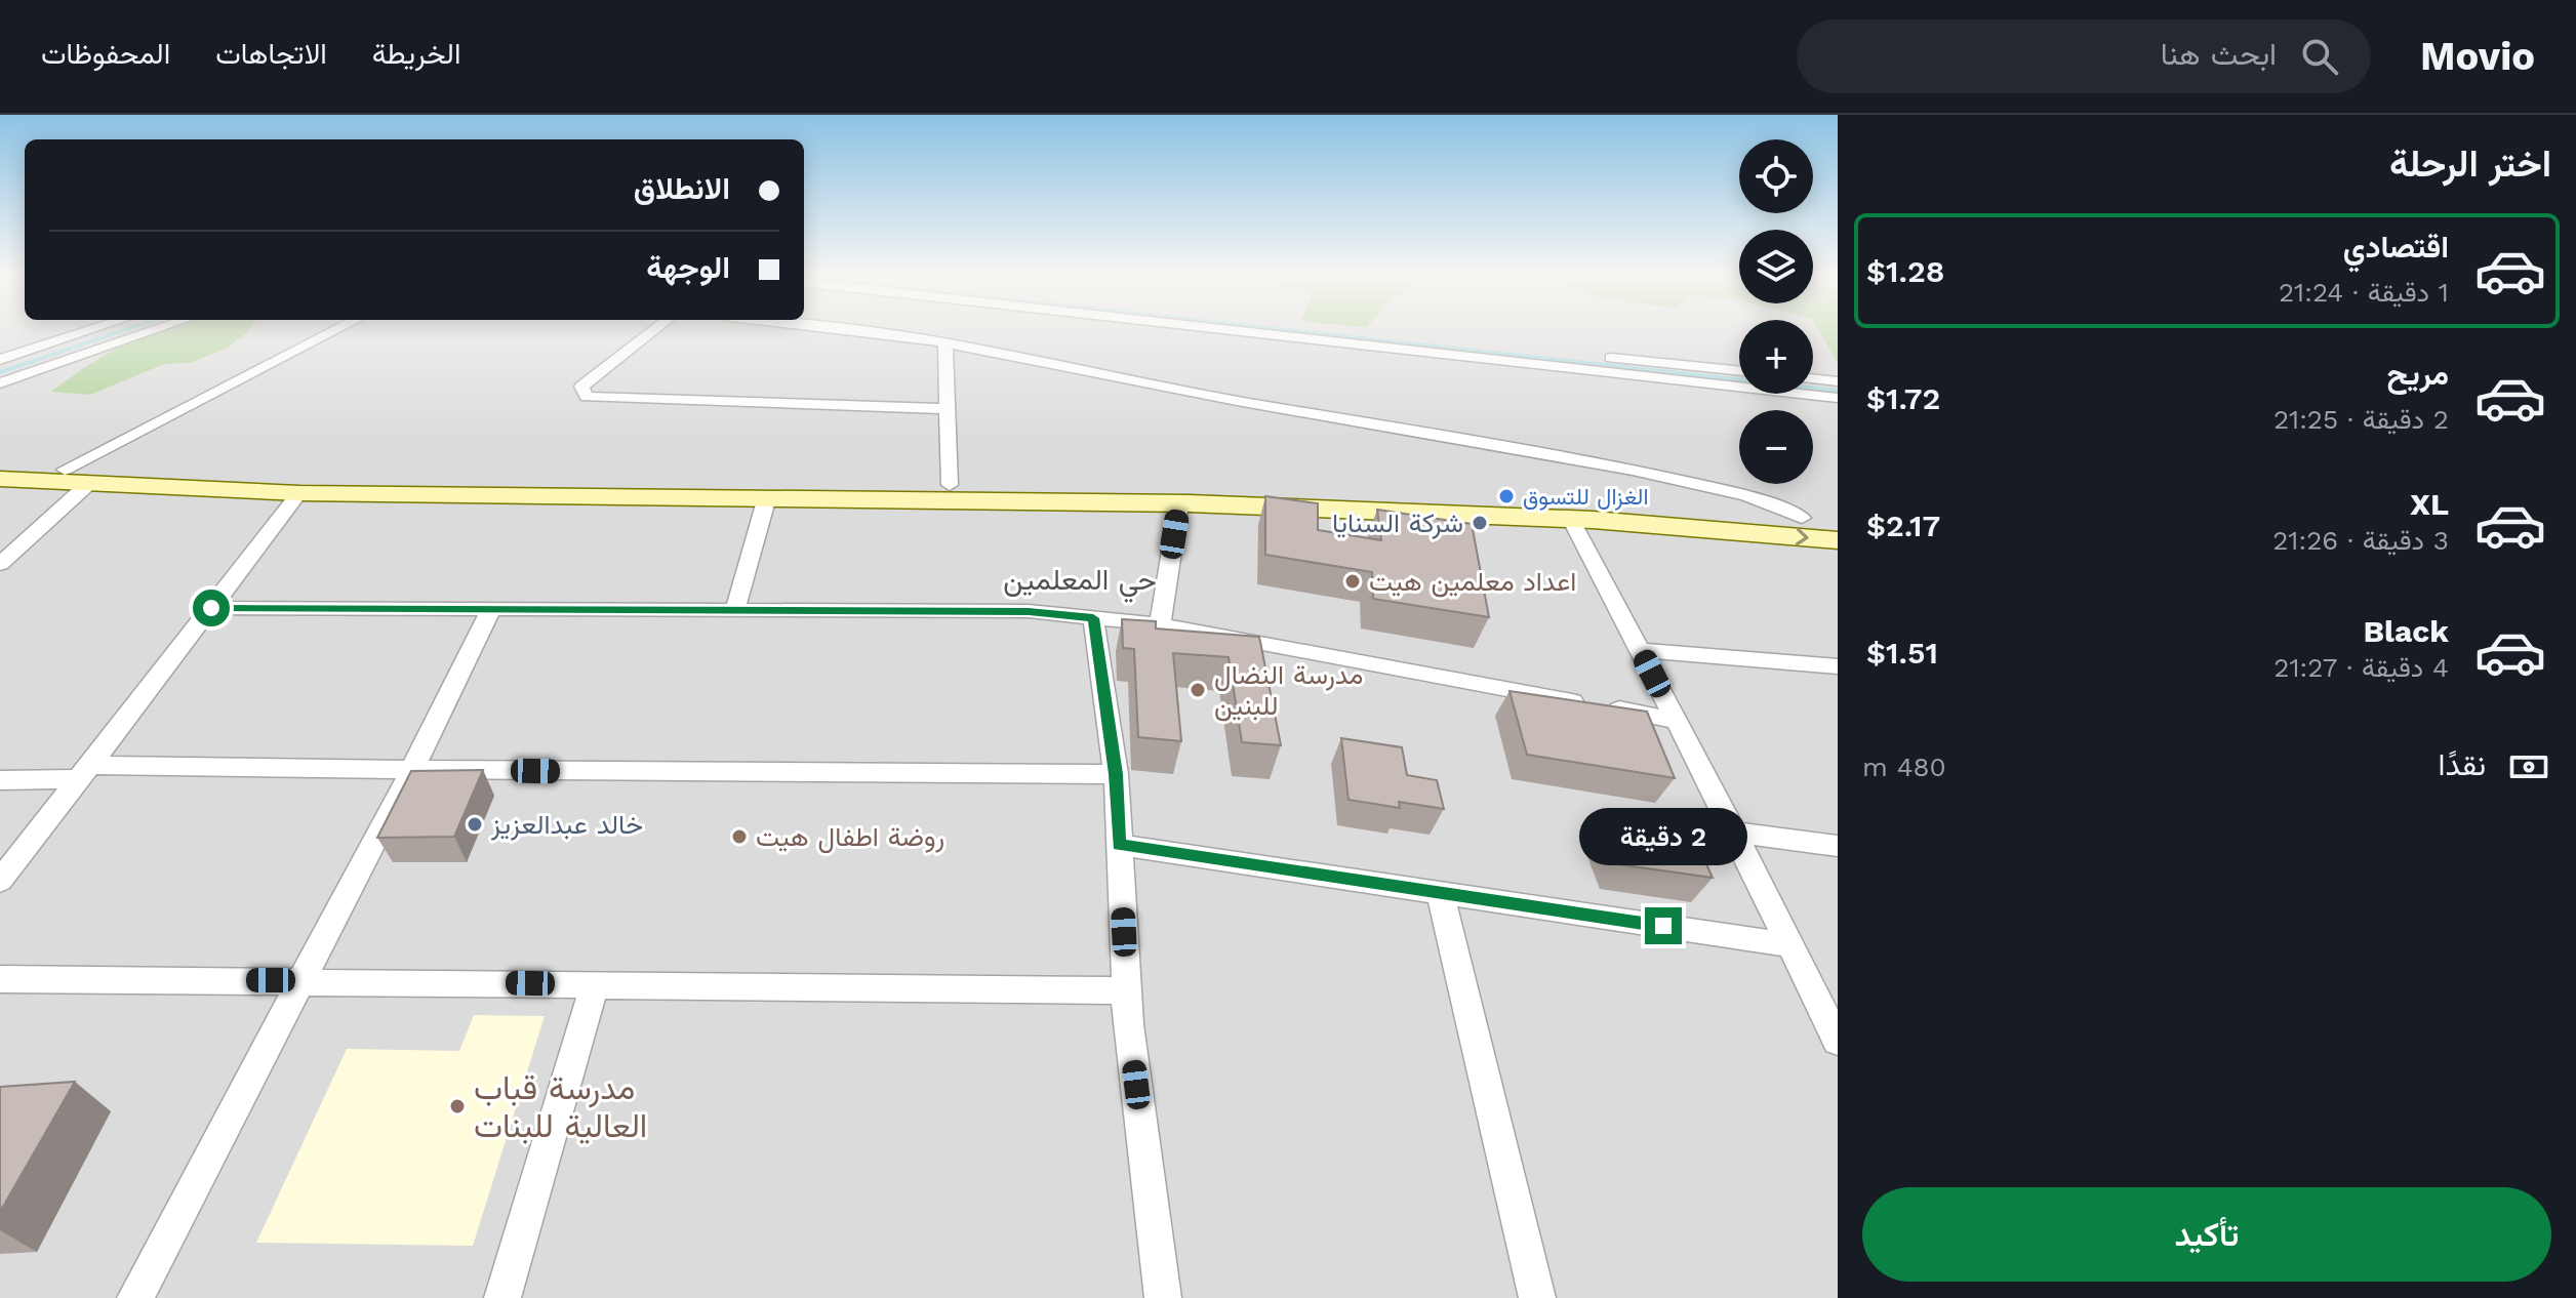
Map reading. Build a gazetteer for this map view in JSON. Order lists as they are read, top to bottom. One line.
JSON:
{"districts":["حي المعلمين"],"places":["الغزال للتسوق","شركة السنايا","اعداد معلمين هيت","مدرسة النضال للبنين","خالد عبدالعزيز","روضة اطفال هيت","مدرسة قباب العالية للبنات"],"page":{"header":"Movio","search":"ابحث هنا","nav":["الخريطة","الاتجاهات","المحفوظات"],"heading":"اختر الرحلة","map_buttons":["+","−"],"banner":["الانطلاق","الوجهة"],"list":[{"name":"اقتصادي","note":"1 دقيقة · 21:24","value":"$1.28"},{"name":"مريح","note":"2 دقيقة · 21:25","value":"$1.72"},{"name":"XL","note":"3 دقيقة · 21:26","value":"$2.17"},{"name":"Black","note":"4 دقيقة · 21:27","value":"$1.51"}],"pay":["نقدًا","480 m"],"bubble":"2 دقيقة","buttons":"تأكيد"}}
